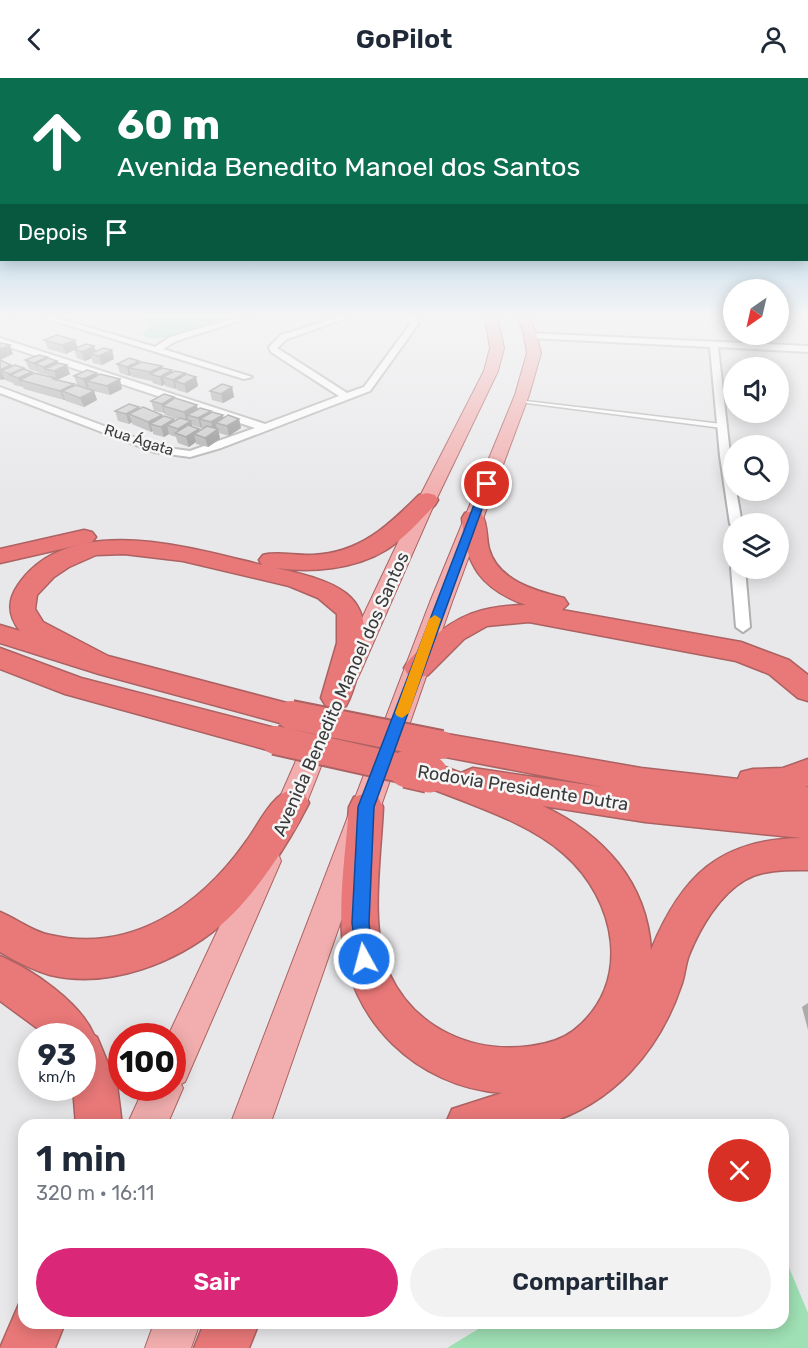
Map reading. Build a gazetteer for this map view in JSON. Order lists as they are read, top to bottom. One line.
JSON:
{"streets":{"highway":["Rodovia Presidente Dutra"],"main road":["Avenida Benedito Manoel dos Santos"],"street":["Rua Ágata"]},"north":"bottom left","page":{"header":"GoPilot","turn":["60 m","Avenida Benedito Manoel dos Santos"],"then":"Depois","speed":"93 km/h","limit":"100","heading":["1 min","320 m · 16:11"],"buttons":["Sair","Compartilhar"]}}
